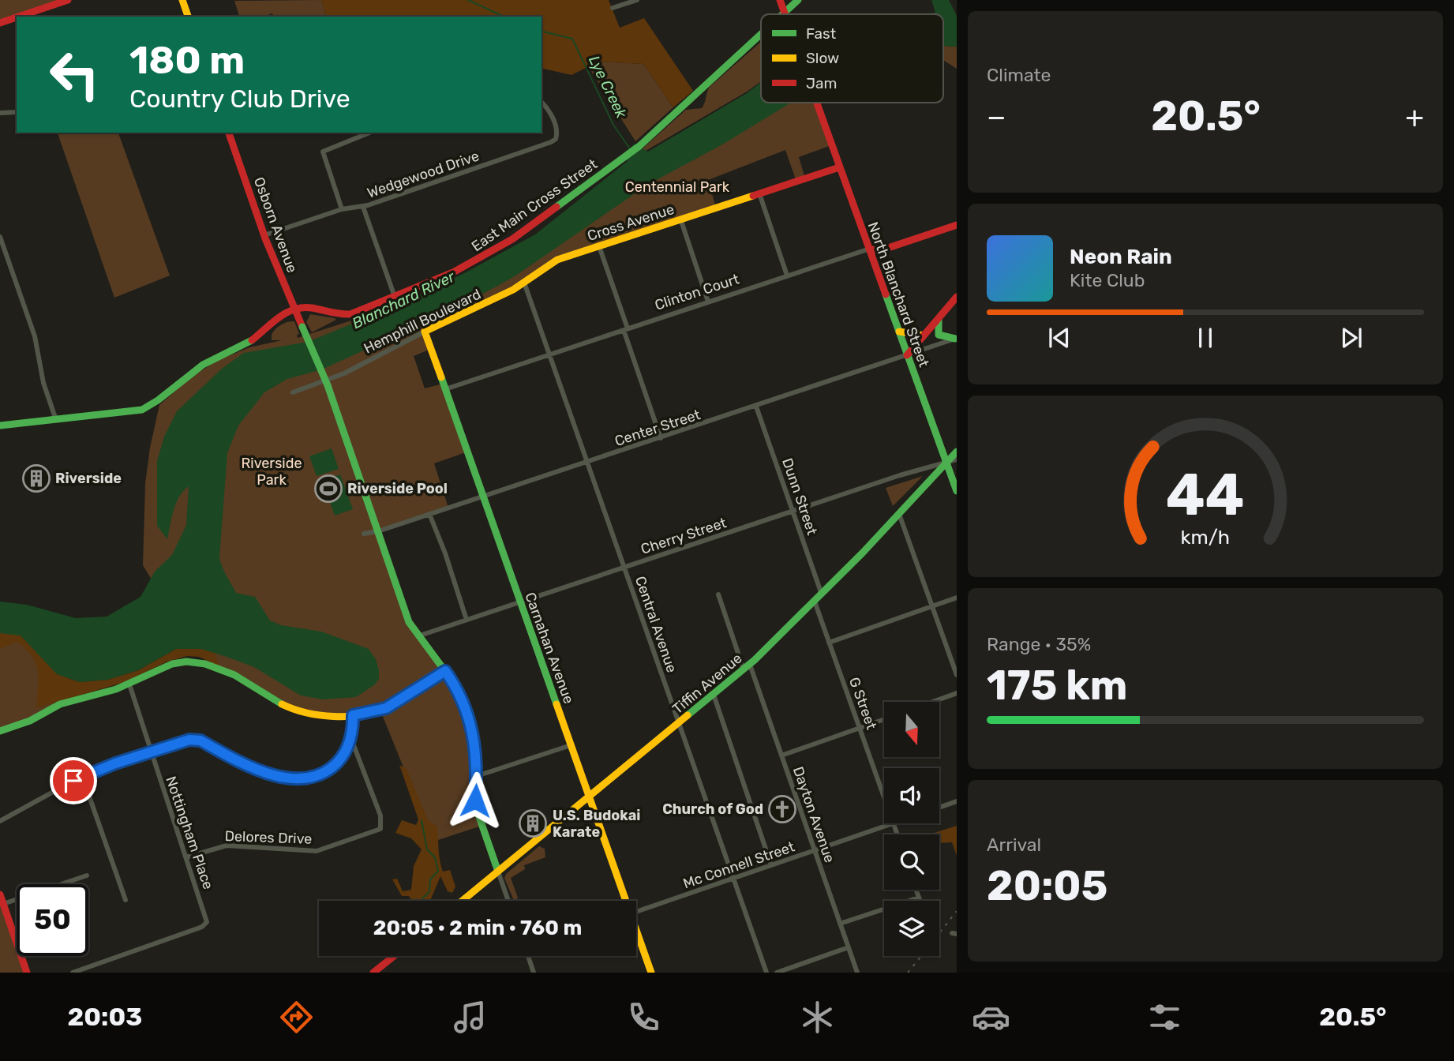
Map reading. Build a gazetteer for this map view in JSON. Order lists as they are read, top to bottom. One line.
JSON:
{"streets":{"main road":["East Main Cross Street","Cross Avenue","Osborn Avenue","Clinton Court","North Blanchard Street","Hemphill Boulevard","Carnahan Avenue","Tiffin Avenue"],"street":["Wedgewood Drive","Center Street","Dunn Street","Cherry Street","Central Avenue","G Street","Dayton Avenue","Nottingham Place","Delores Drive","Mc Connell Street"]},"crossings":[["Wedgewood Drive","Osborn Avenue"],["East Main Cross Street","Osborn Avenue"],["East Main Cross Street","North Blanchard Street"],["Cross Avenue","North Blanchard Street"],["Cross Avenue","Hemphill Boulevard"],["Osborn Avenue","Center Street"],["Osborn Avenue","Cherry Street"],["Osborn Avenue","Tiffin Avenue"],["Clinton Court","North Blanchard Street"],["Clinton Court","Central Avenue"],["Clinton Court","Carnahan Avenue"],["North Blanchard Street","Center Street"],["North Blanchard Street","Cherry Street"],["North Blanchard Street","Tiffin Avenue"],["Hemphill Boulevard","Central Avenue"],["Hemphill Boulevard","Carnahan Avenue"],["Center Street","Dunn Street"],["Center Street","Central Avenue"],["Center Street","Carnahan Avenue"],["Dunn Street","Cherry Street"],["Dunn Street","Tiffin Avenue"],["Cherry Street","Central Avenue"],["Cherry Street","Carnahan Avenue"],["Cherry Street","Tiffin Avenue"],["Central Avenue","Tiffin Avenue"],["Central Avenue","Mc Connell Street"],["Carnahan Avenue","Tiffin Avenue"],["Tiffin Avenue","G Street"],["Tiffin Avenue","Dayton Avenue"],["G Street","Mc Connell Street"],["Dayton Avenue","Mc Connell Street"],["Nottingham Place","Delores Drive"]],"water":["Lye Creek","Blanchard River"],"parks":["Centennial Park","Riverside Park"],"places":{"building":["Riverside","U.S. Budokai Karate"],"sports":["Riverside Pool"],"church":["Church of God"]},"legend":["Fast","Slow","Jam"],"north":"bottom","page":{"tile":["Climate",["Range · 35%","175 km"],["Arrival","20:05"]],"turn":["180 m","Country Club Drive"],"heat":["−","20.5°","+"],"song":["Neon Rain","Kite Club"],"limit":"50","trip":"20:05 · 2 min · 760 m","tabs":["20:03","20.5°"],"gauge":["44","km/h"]}}
